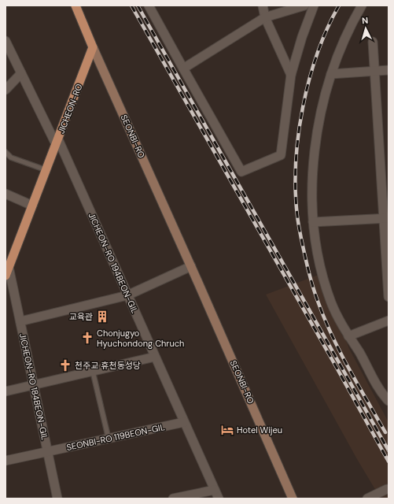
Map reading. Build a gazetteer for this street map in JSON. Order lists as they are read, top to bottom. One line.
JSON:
{"streets":{"main road":["JICHEON-RO","SEONBI-RO"],"street":["JICHEON-RO 194BEON-GIL","JICHEON-RO 184BEON-GIL","SEONBI-RO 119BEON-GIL"]},"crossings":[["JICHEON-RO","SEONBI-RO"],["JICHEON-RO","JICHEON-RO 194BEON-GIL"],["JICHEON-RO","JICHEON-RO 184BEON-GIL"],["JICHEON-RO 194BEON-GIL","JICHEON-RO 184BEON-GIL"],["JICHEON-RO 194BEON-GIL","SEONBI-RO 119BEON-GIL"],["JICHEON-RO 184BEON-GIL","SEONBI-RO 119BEON-GIL"]],"places":{"building":["교육관"],"church":["Chonjugyo Hyuchondong Chruch","천주교 휴천동성당"],"hotel":["Hotel Wijeu"]},"north":"top"}
